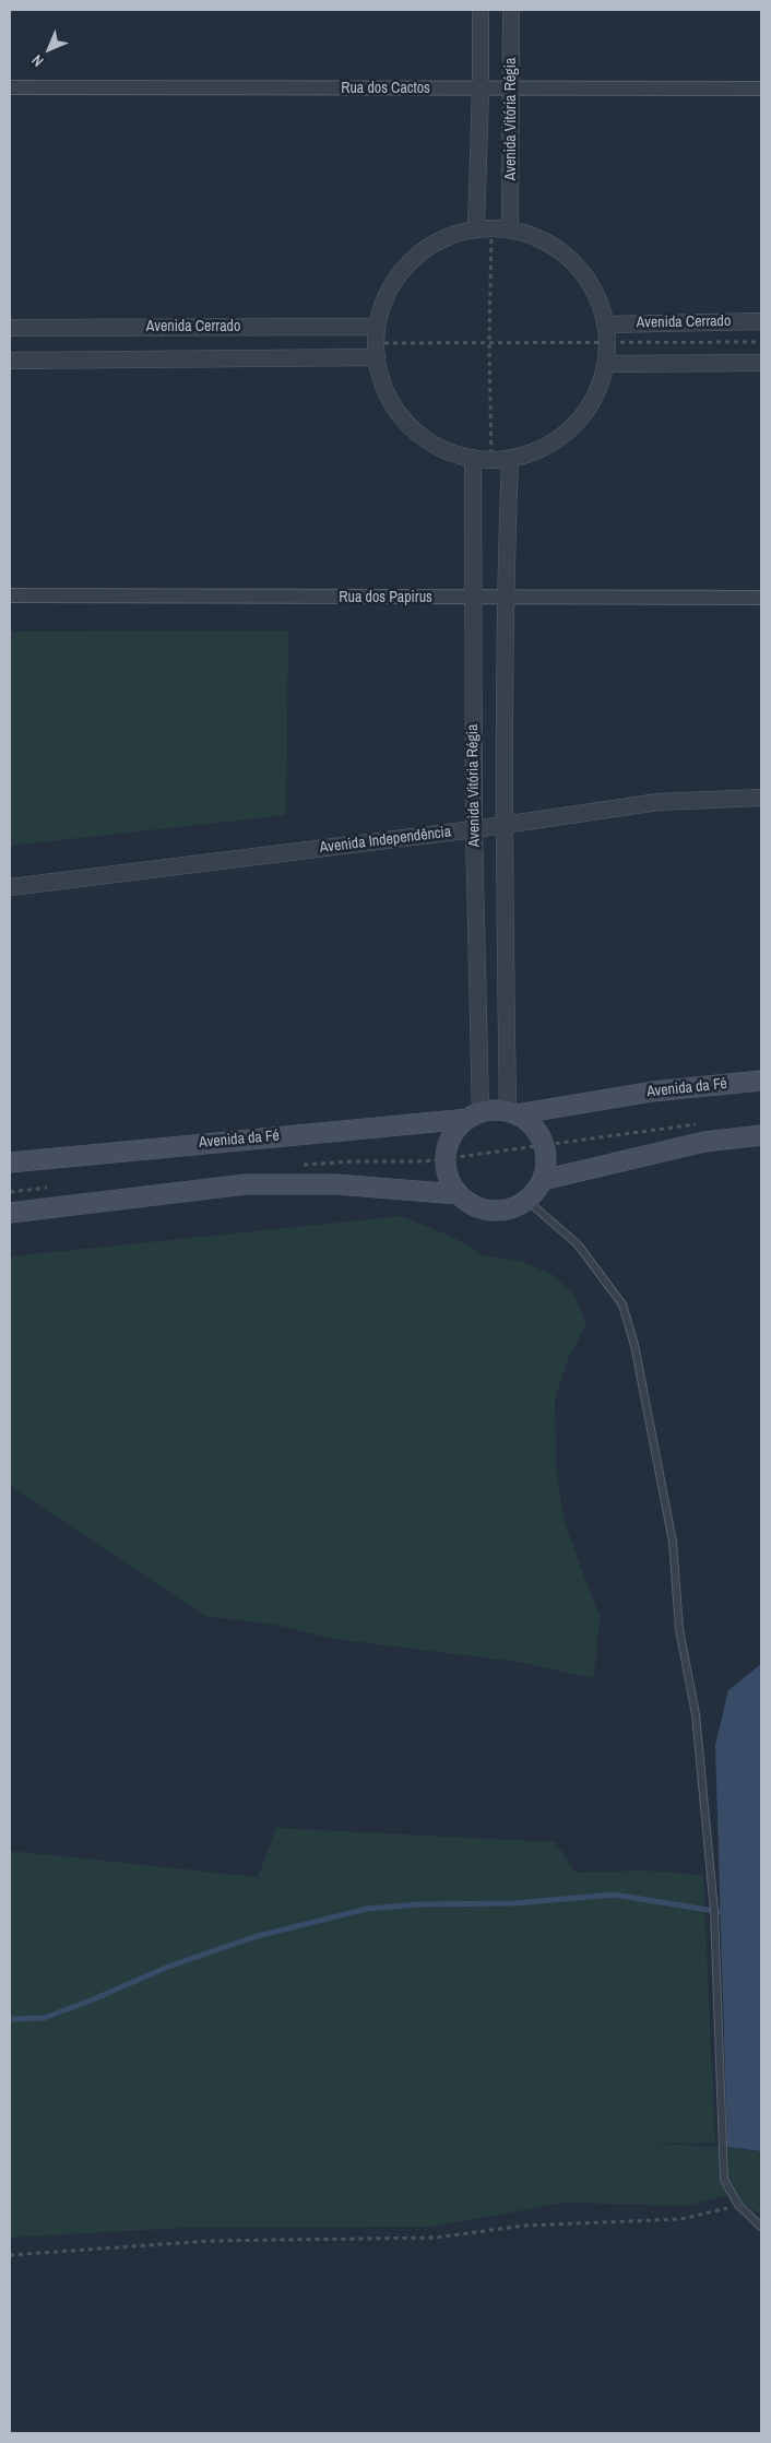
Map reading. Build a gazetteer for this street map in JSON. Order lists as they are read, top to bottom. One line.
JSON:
{"streets":{"main road":["Avenida da Fé"],"street":["Rua dos Cactos","Avenida Vitória Régia","Avenida Cerrado","Rua dos Papirus","Avenida Independência"]},"crossings":[["Rua dos Cactos","Avenida Vitória Régia"],["Avenida Vitória Régia","Rua dos Papirus"],["Avenida Vitória Régia","Avenida Independência"],["Avenida Vitória Régia","Avenida da Fé"]],"north":"bottom left"}
